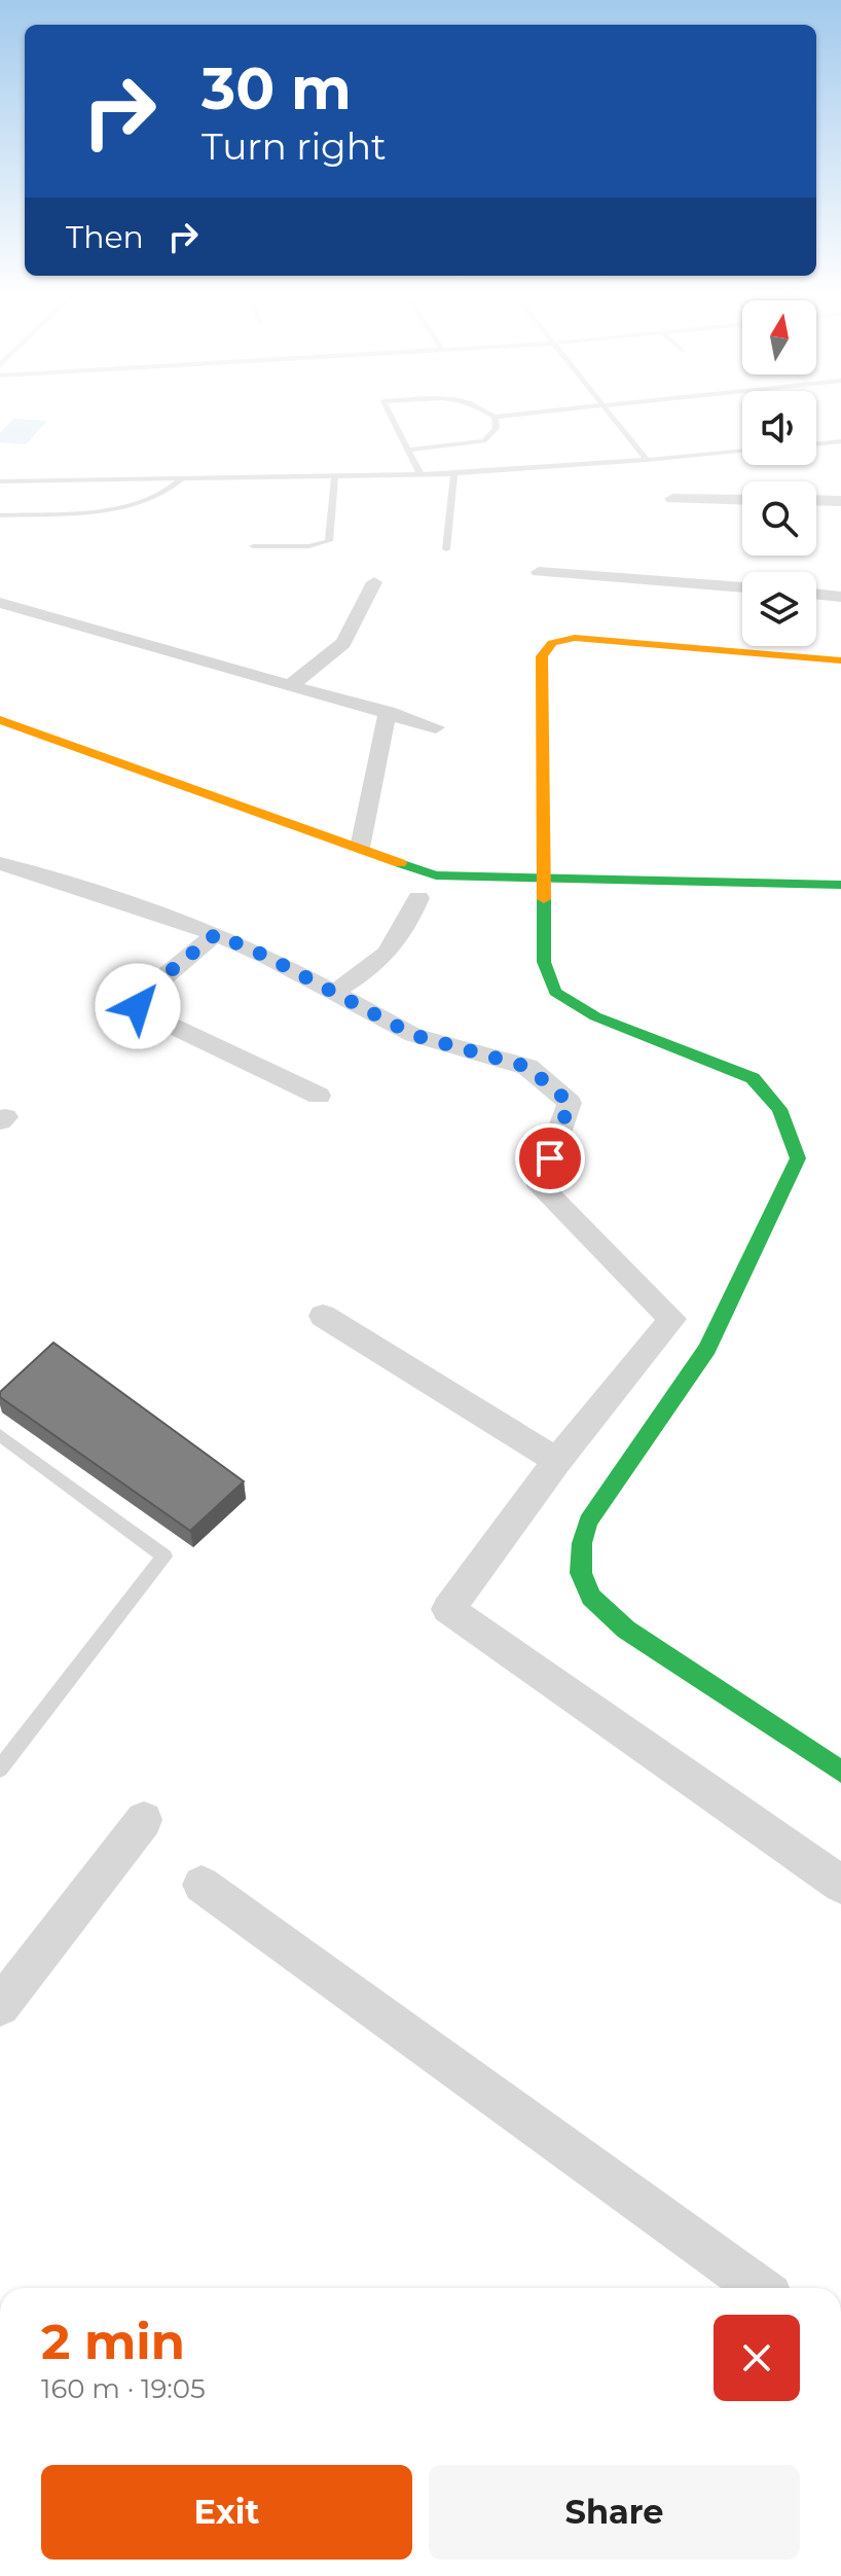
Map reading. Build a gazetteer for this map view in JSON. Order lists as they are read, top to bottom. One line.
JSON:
{"north":"top","page":{"turn":["30 m","Turn right"],"then":"Then","heading":["2 min","160 m · 19:05"],"buttons":["Exit","Share"]}}
